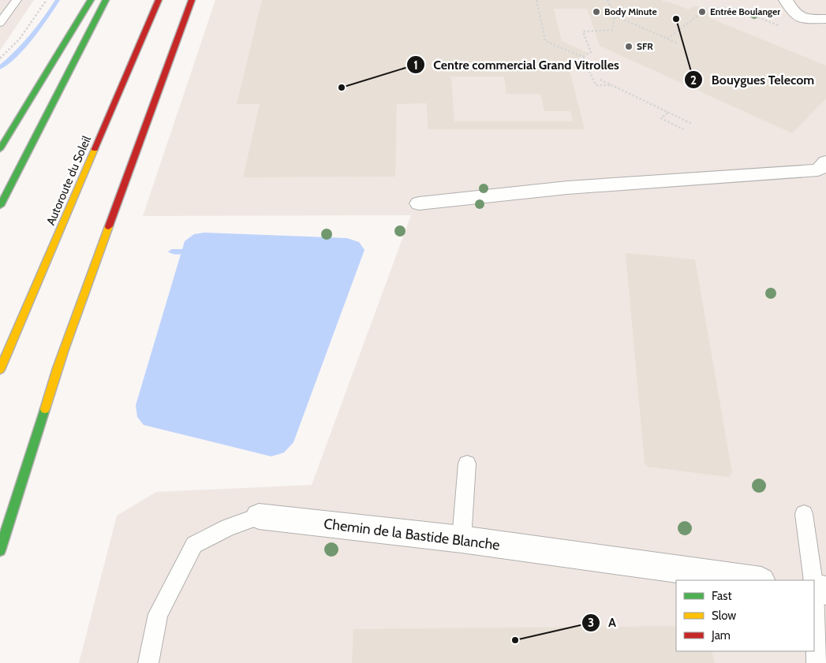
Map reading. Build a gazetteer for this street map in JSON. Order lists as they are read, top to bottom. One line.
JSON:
{"streets":{"main road":["Autoroute du Soleil"],"street":["Chemin de la Bastide Blanche"]},"places":["Body Minute","Entrée Boulanger","Bouygues Telecom","SFR","Centre commercial Grand Vitrolles","A"],"legend":["Fast","Slow","Jam"]}
